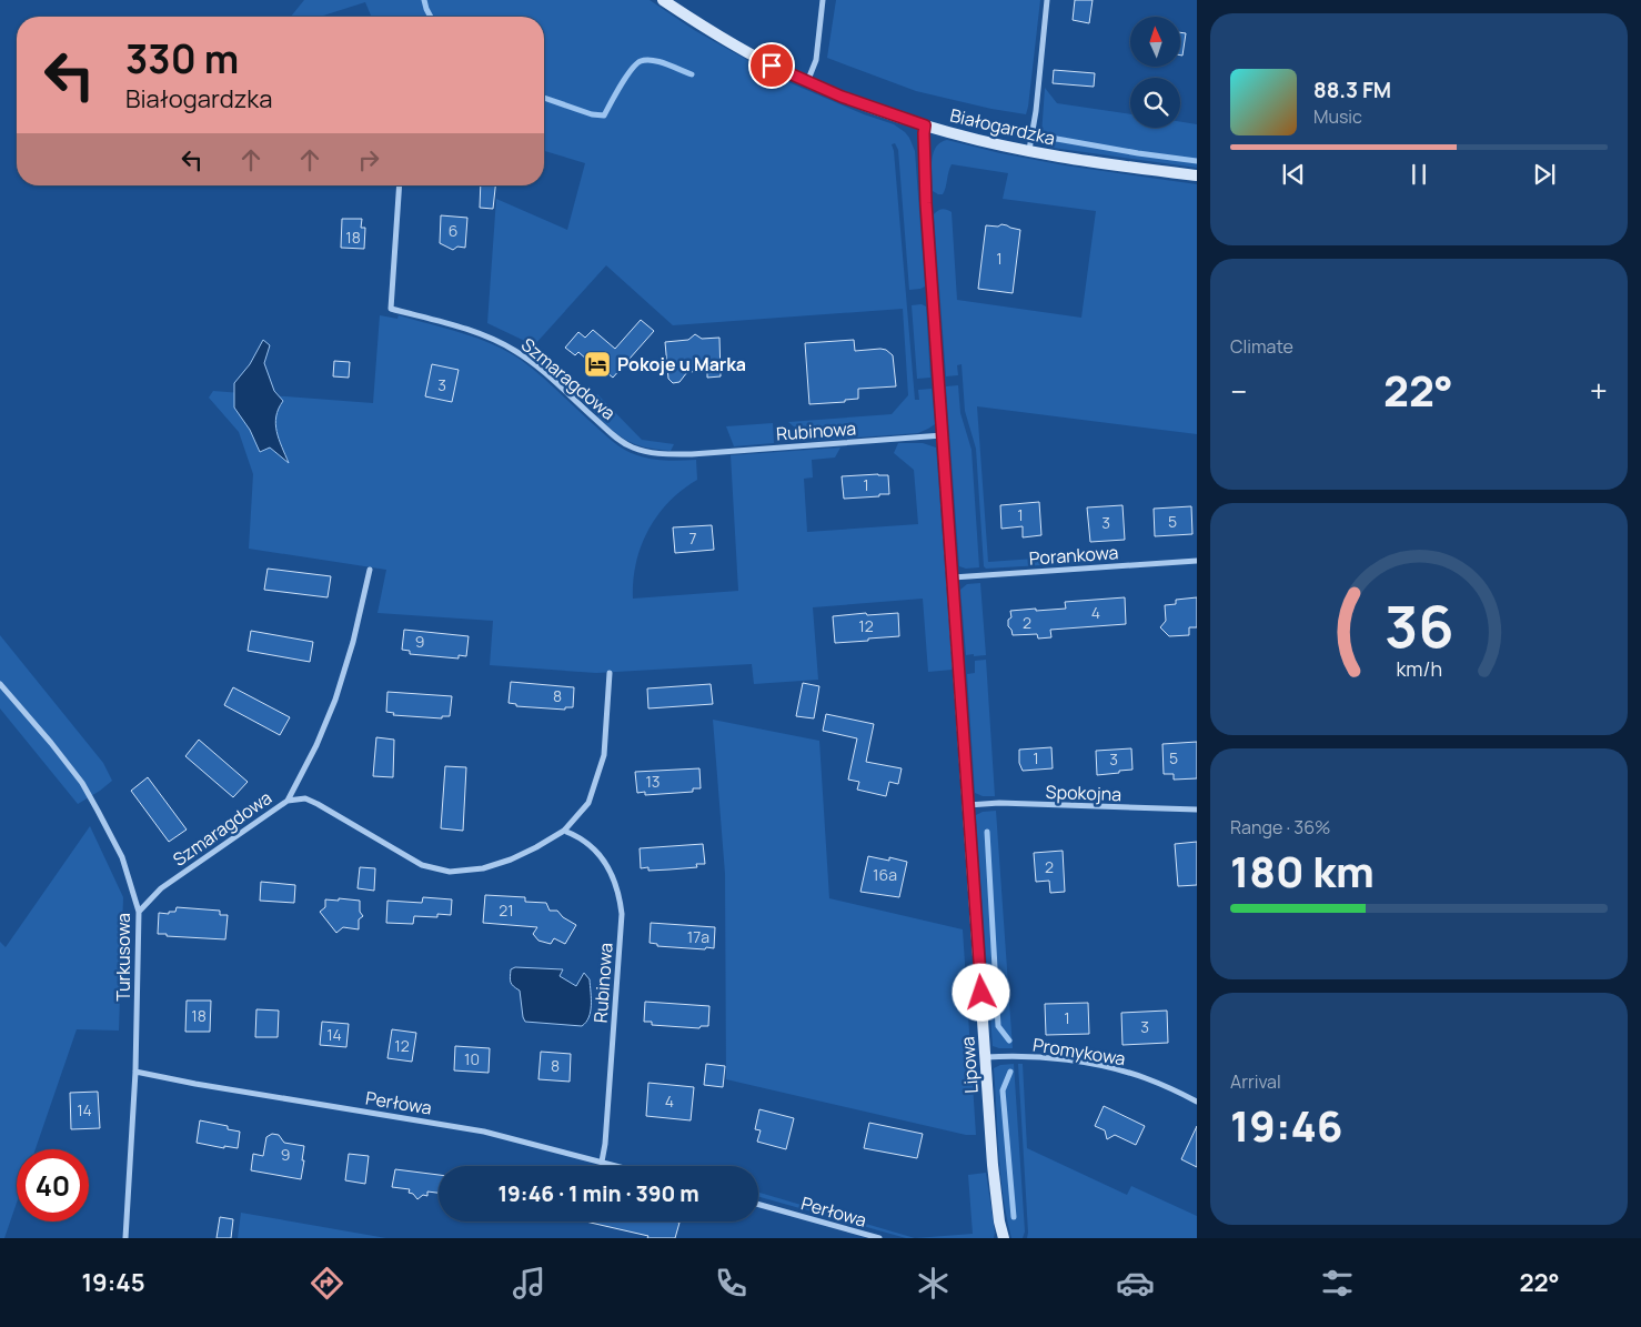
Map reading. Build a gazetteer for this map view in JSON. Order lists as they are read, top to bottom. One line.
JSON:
{"streets":{"street":["Białogardzka","Szmaragdowa","Rubinowa","Porankowa","Spokojna","Turkusowa","Promykowa","Lipowa","Perłowa"]},"crossings":[["Białogardzka","Lipowa"],["Szmaragdowa","Rubinowa"],["Szmaragdowa","Turkusowa"],["Rubinowa","Lipowa"],["Rubinowa","Perłowa"],["Porankowa","Lipowa"],["Spokojna","Lipowa"],["Turkusowa","Perłowa"],["Promykowa","Lipowa"]],"places":{"hotel":["Pokoje u Marka"]},"house_numbers":["6","18","1","3","1","1","5","3","7","4","2","12","9","8","1","5","3","13","2","16a","21","17a","18","1","3","14","12","10","8","4","14","9"],"north":"top","page":{"turn":["330 m","Białogardzka"],"song":["88.3 FM","Music"],"tile":["Climate",["Range · 36%","180 km"],["Arrival","19:46"]],"heat":["−","22°","+"],"limit":"40","trip":"19:46 · 1 min · 390 m","tabs":["19:45","22°"],"gauge":["36","km/h"]}}
